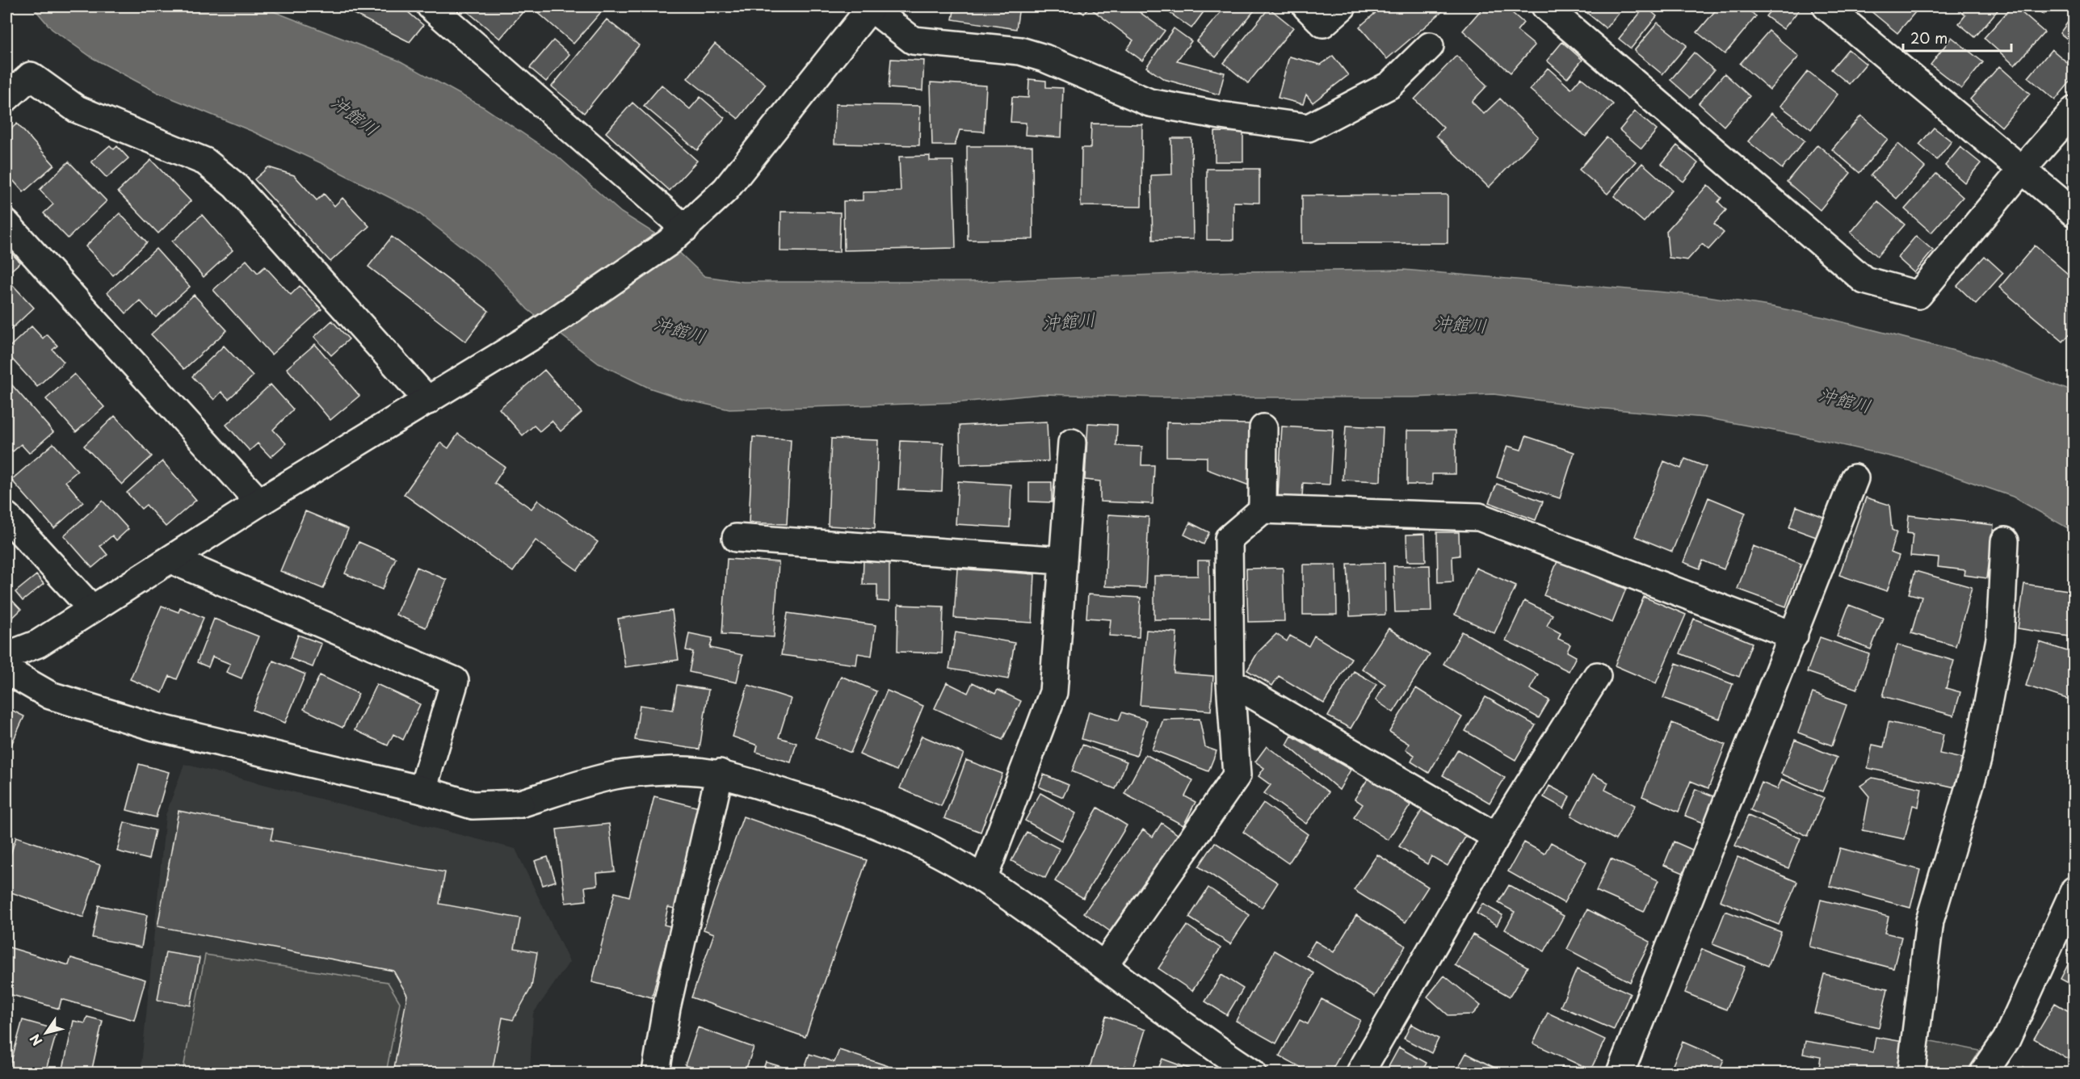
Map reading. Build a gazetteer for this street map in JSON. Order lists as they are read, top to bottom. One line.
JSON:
{"water":["沖館川"],"scale_bar":"20 m","north":"bottom left"}
